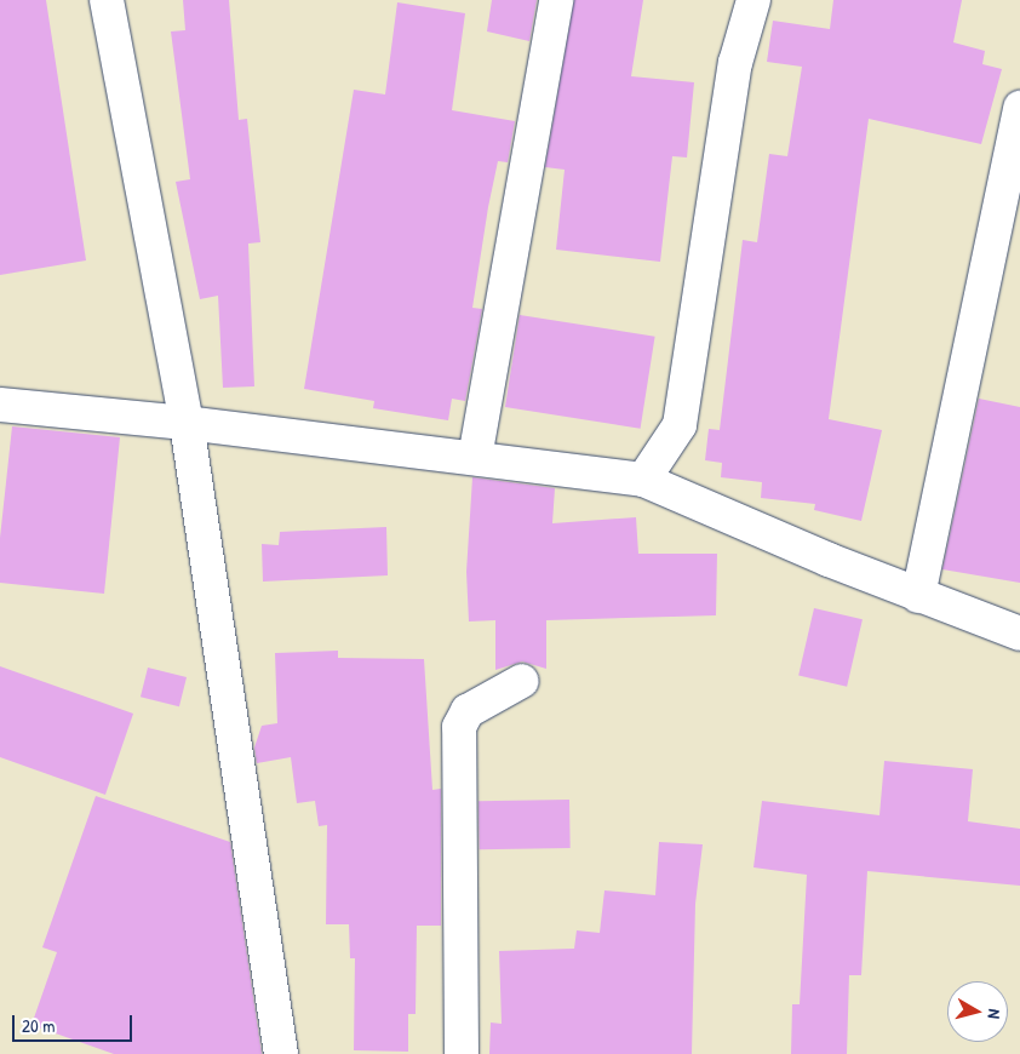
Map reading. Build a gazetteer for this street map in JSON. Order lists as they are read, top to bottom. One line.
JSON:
{"scale_bar":"20 m","north":"right"}
